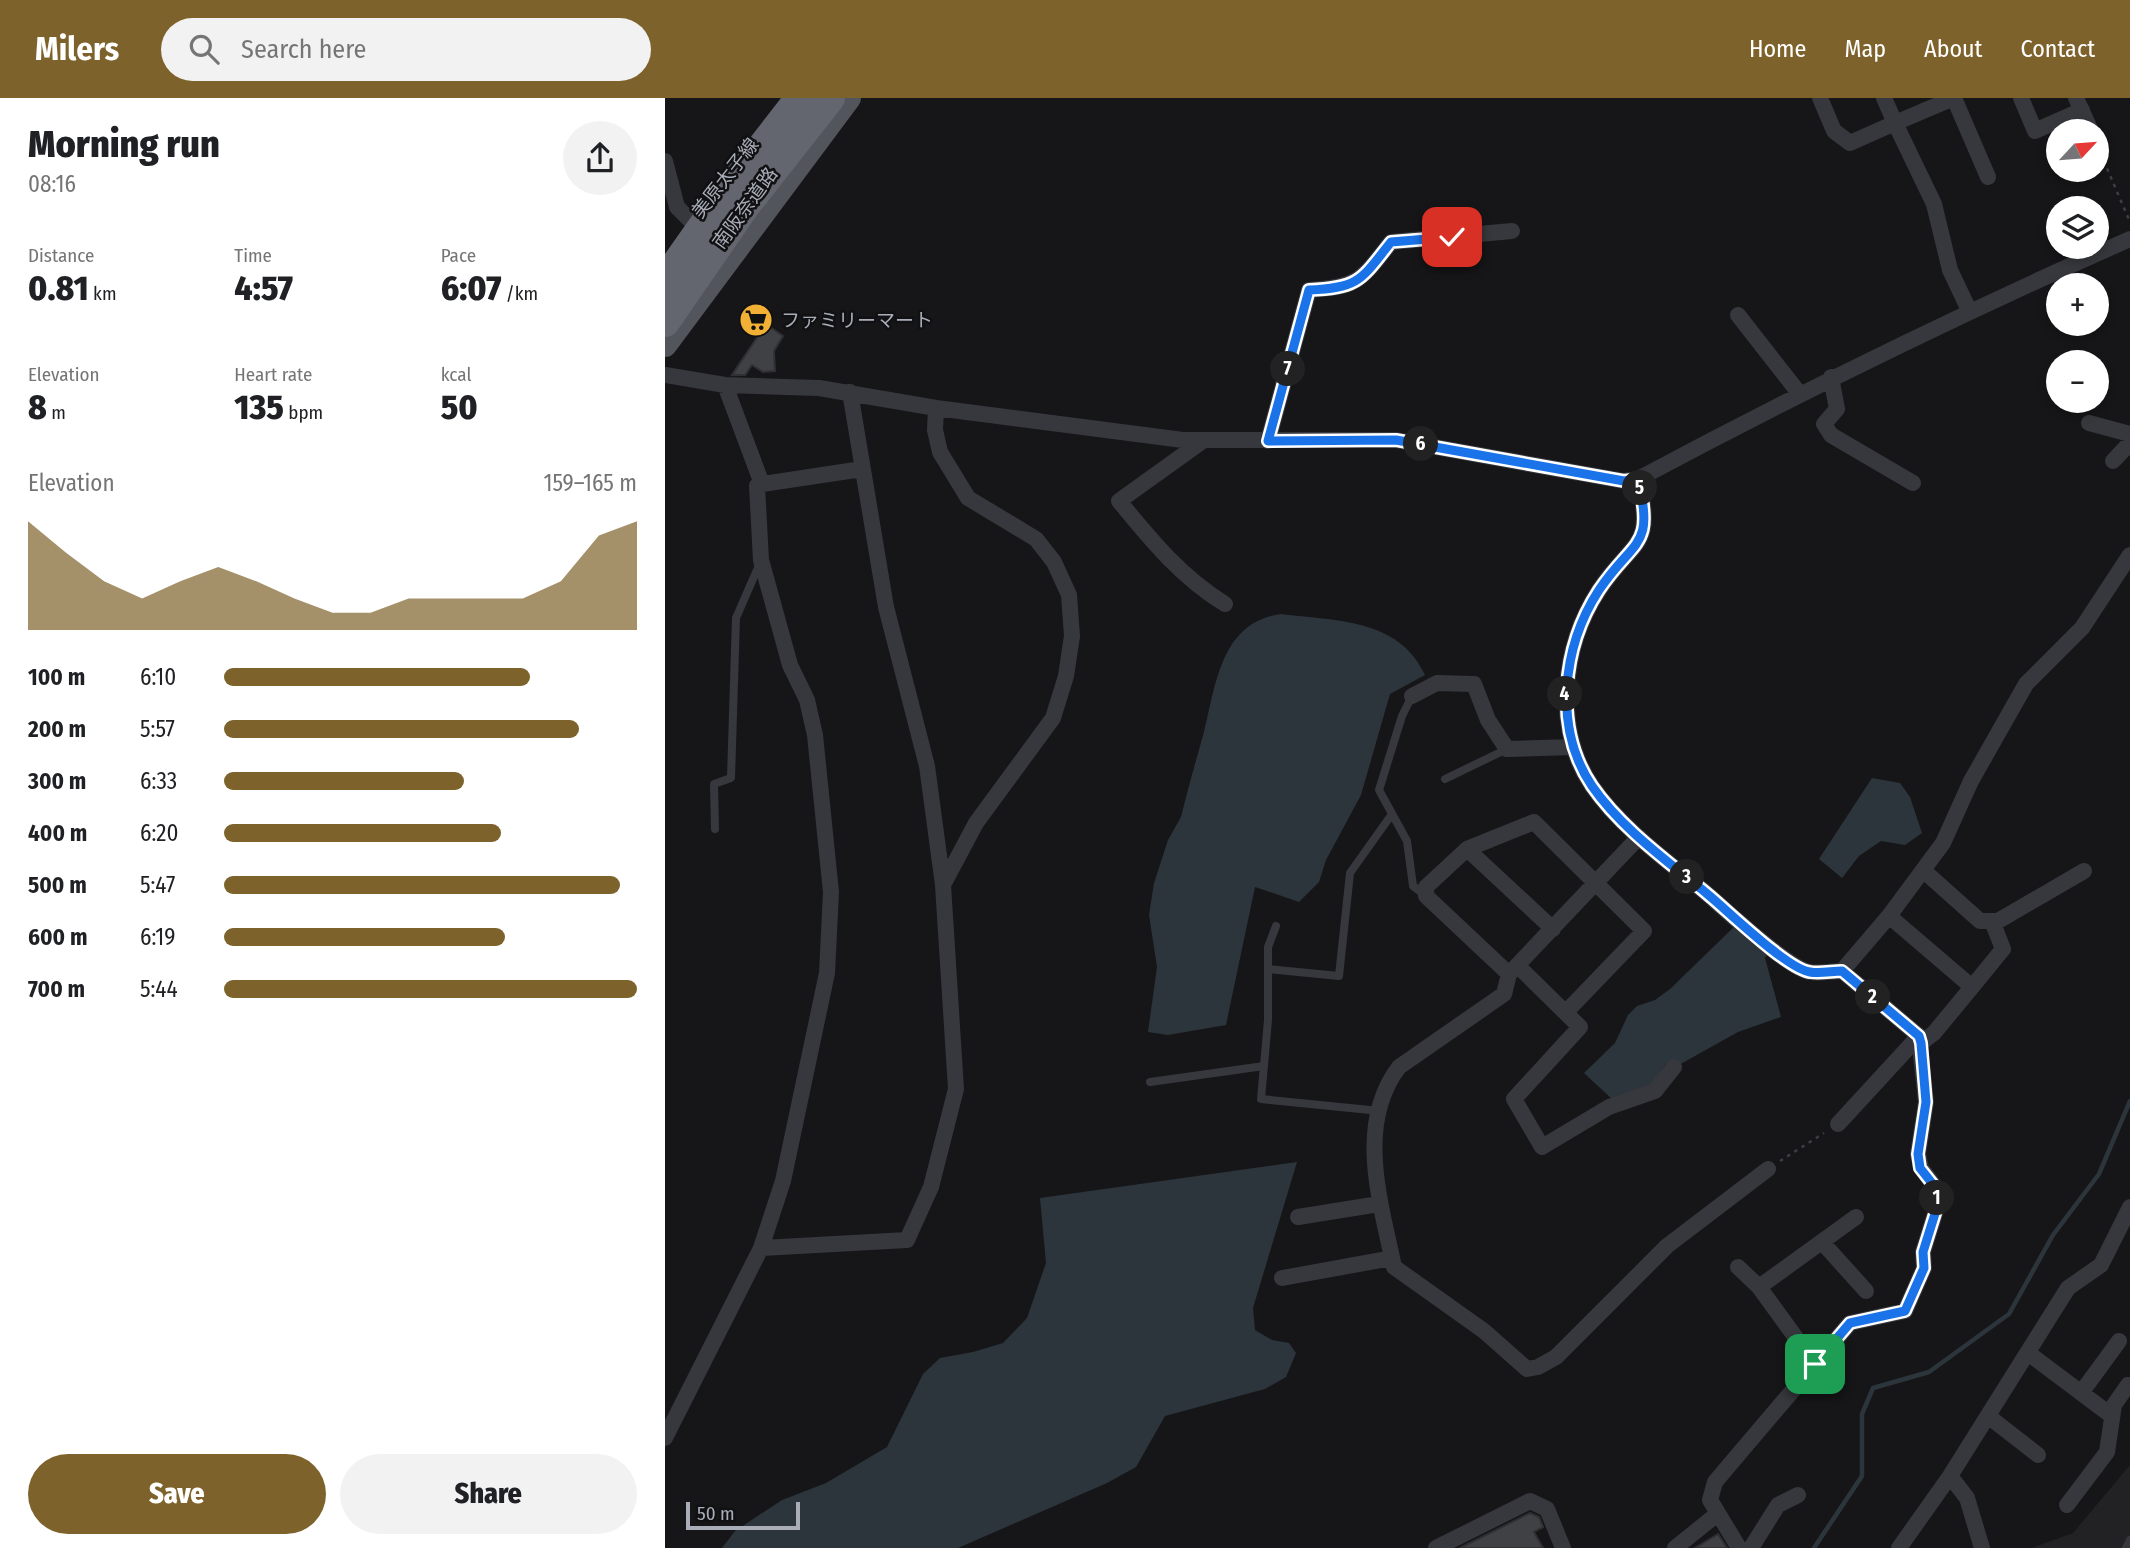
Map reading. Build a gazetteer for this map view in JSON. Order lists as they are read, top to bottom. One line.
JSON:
{"streets":{"highway":["南阪奈道路"],"main road":["美原太子線"]},"places":{"supermarket":["ファミリーマート"]},"scale_bar":"50 m","north":"top right","page":{"header":"Milers","search":"Search here","nav":["Home","Map","About","Contact"],"heading":["Morning run","08:16"],"map_buttons":["+","−"],"stats":[["Distance","0.81 km"],["Time","4:57"],["Pace","6:07 /km"],["Elevation","8 m"],["Heart rate","135 bpm"],["kcal","50"]],"pins":["7","6","5","4","3","2","1"],"chart":["Elevation","159–165 m"],"list":[{"name":"100 m","note":"6:10"},{"name":"200 m","note":"5:57"},{"name":"300 m","note":"6:33"},{"name":"400 m","note":"6:20"},{"name":"500 m","note":"5:47"},{"name":"600 m","note":"6:19"},{"name":"700 m","note":"5:44"}],"buttons":["Save","Share"],"scale":"50 m"}}
